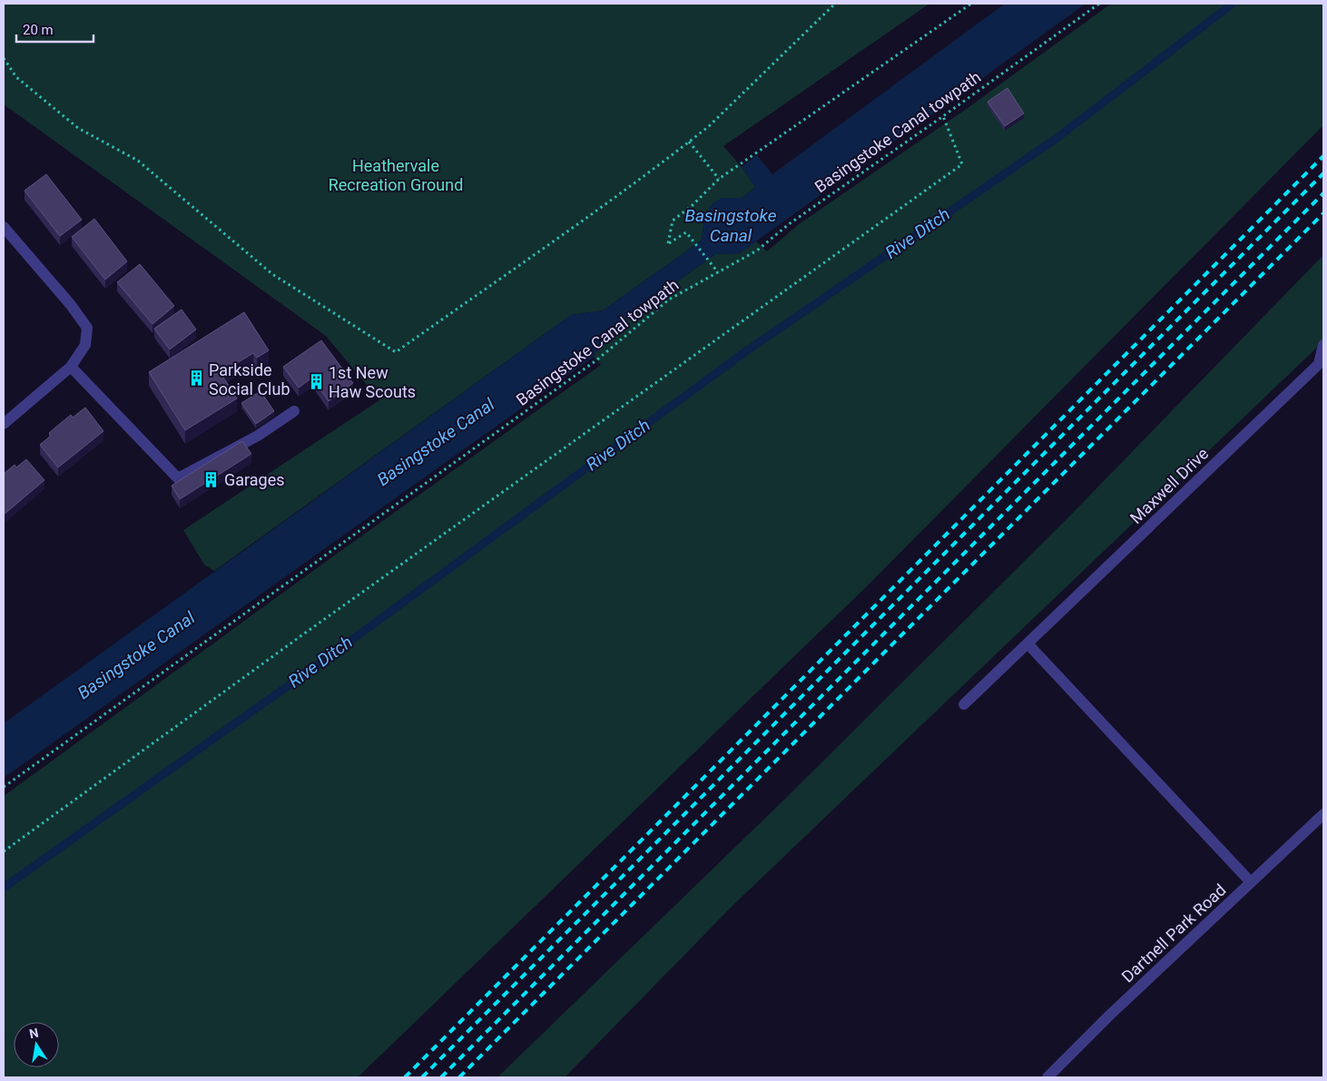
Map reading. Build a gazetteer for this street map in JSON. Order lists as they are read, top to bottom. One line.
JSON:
{"streets":{"street":["Maxwell Drive","Dartnell Park Road"],"path":["Basingstoke Canal towpath"]},"water":["Basingstoke Canal","Rive Ditch"],"parks":["Heathervale Recreation Ground"],"places":{"building":["Parkside Social Club","1st New Haw Scouts","Garages"]},"scale_bar":"20 m","north":"top"}
